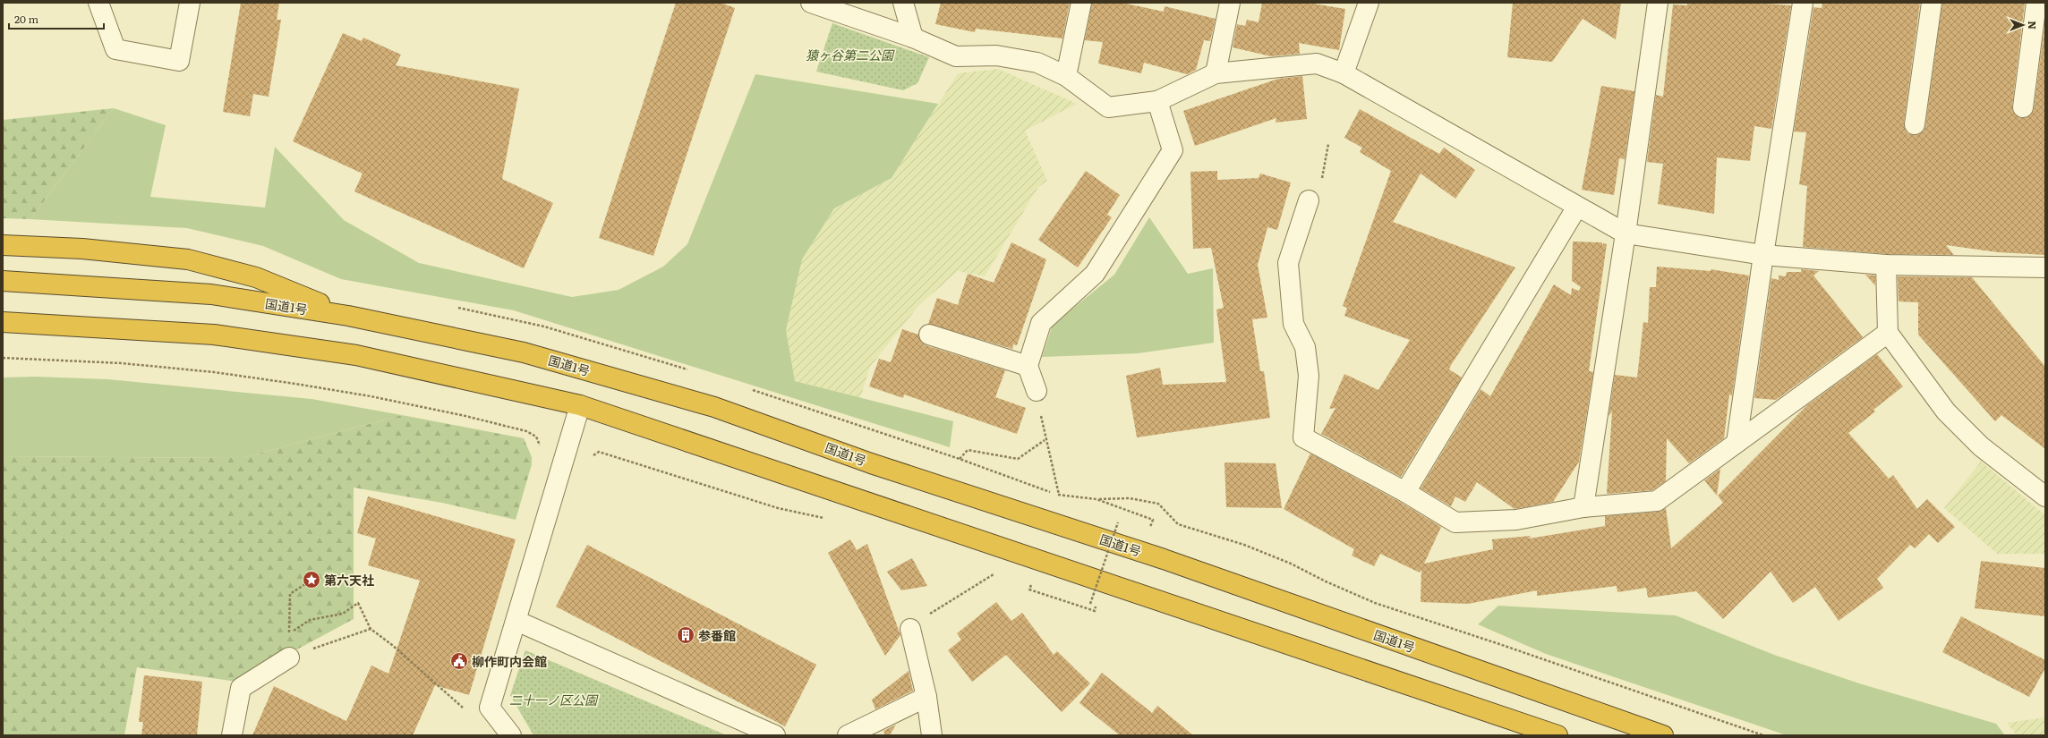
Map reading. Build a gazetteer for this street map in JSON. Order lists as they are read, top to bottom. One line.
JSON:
{"streets":{"highway":["国道1号"]},"parks":["猿ヶ谷第二公園","二十一ノ区公園"],"places":{"place":["第六天社"],"building":["参番館"],"public building":["柳作町内会館"]},"scale_bar":"20 m","north":"right"}
